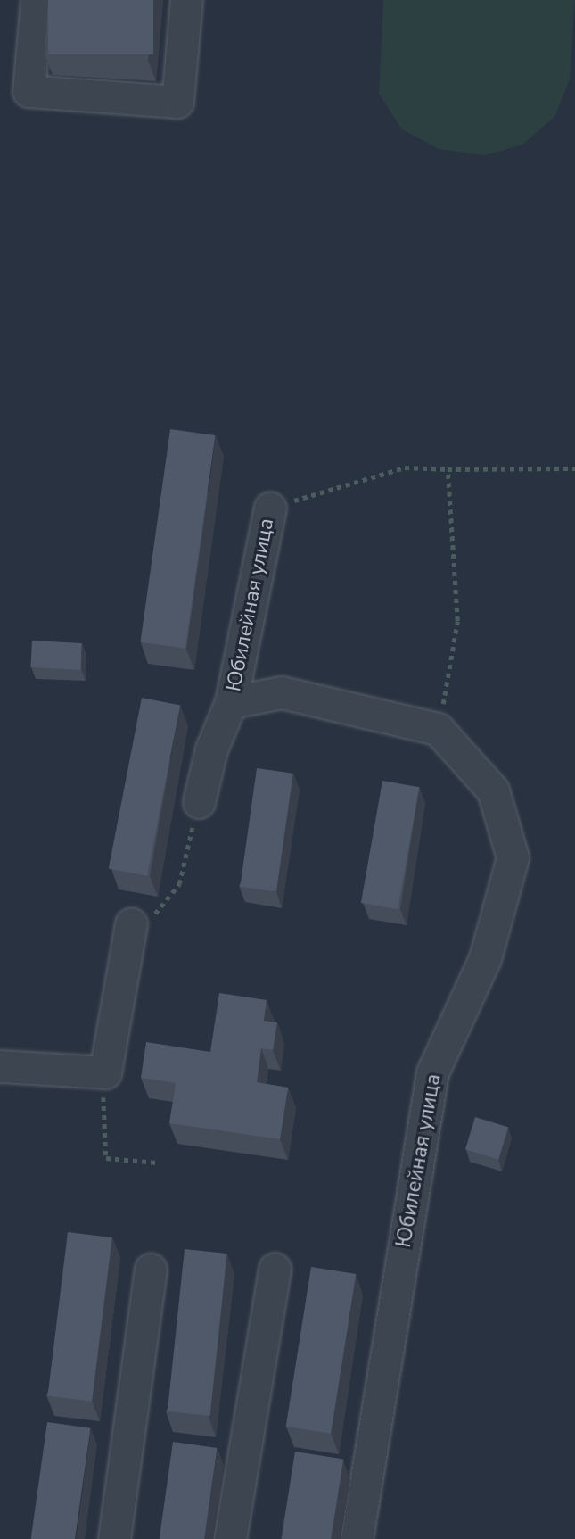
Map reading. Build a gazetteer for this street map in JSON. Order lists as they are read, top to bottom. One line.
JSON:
{"streets":{"street":["Юбилейная улица"]}}
